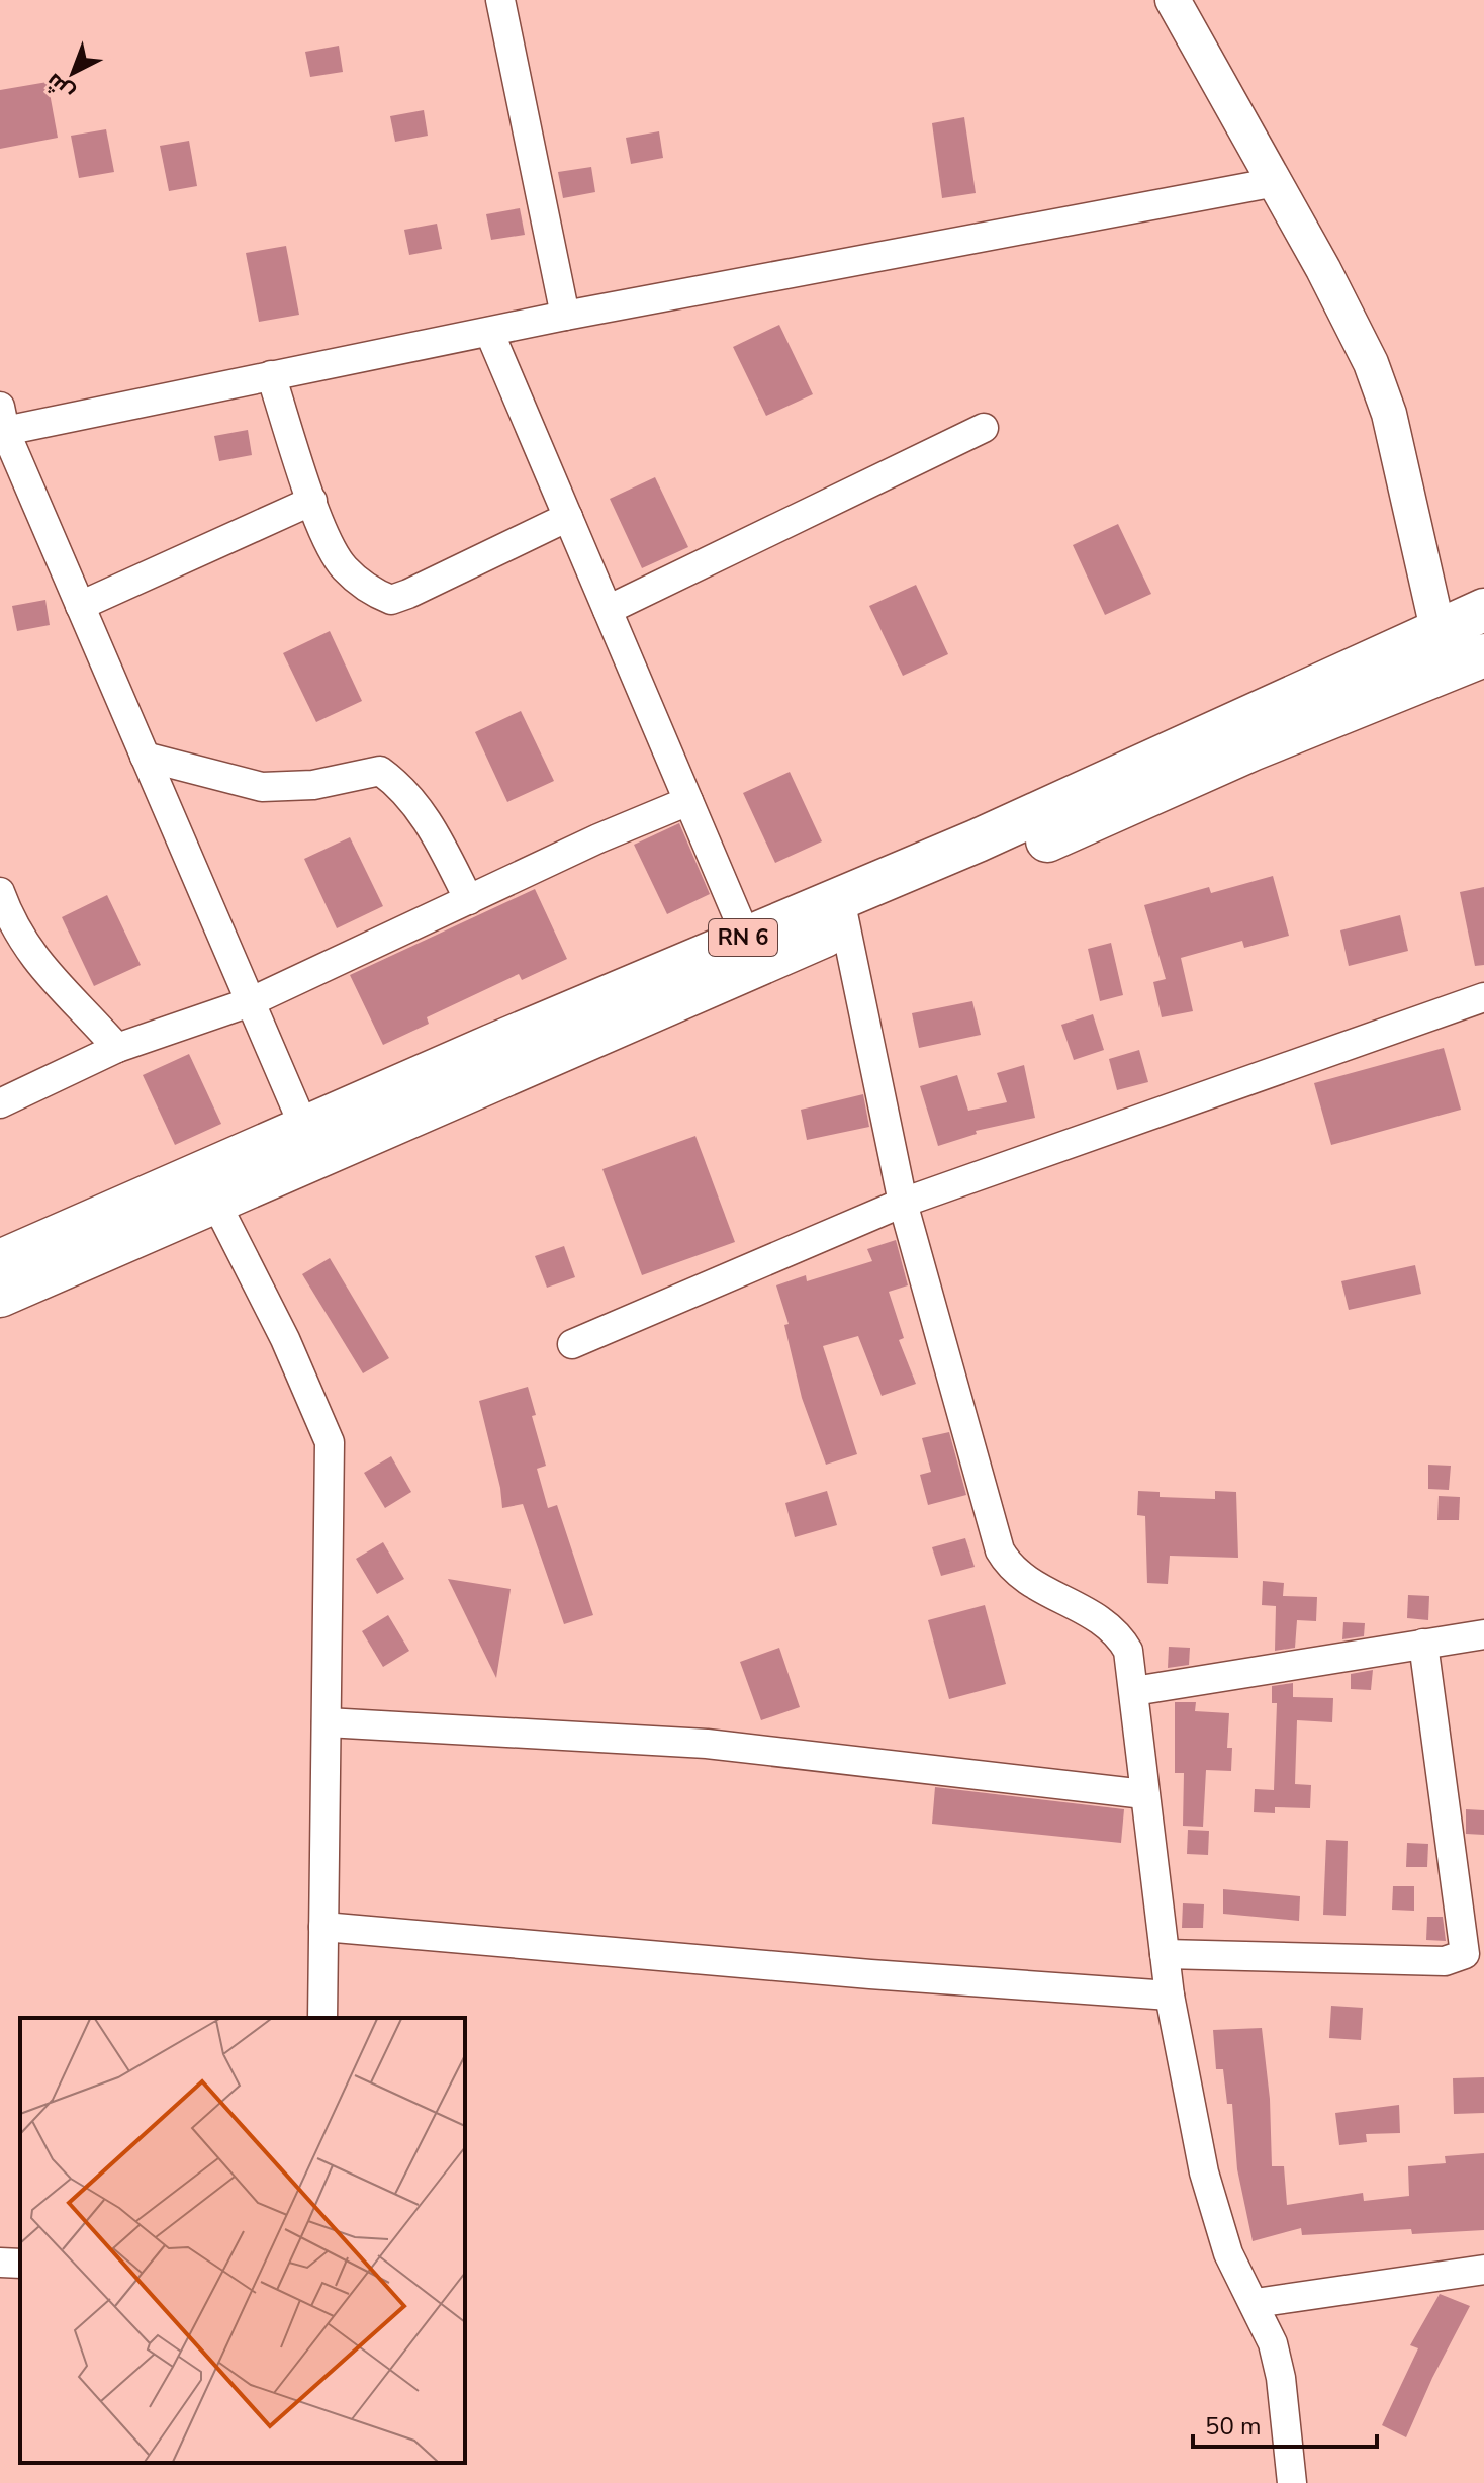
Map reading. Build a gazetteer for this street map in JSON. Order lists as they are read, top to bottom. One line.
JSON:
{"streets":{"main road":["RN 6"]},"scale_bar":"50 m","north":"bottom left"}
